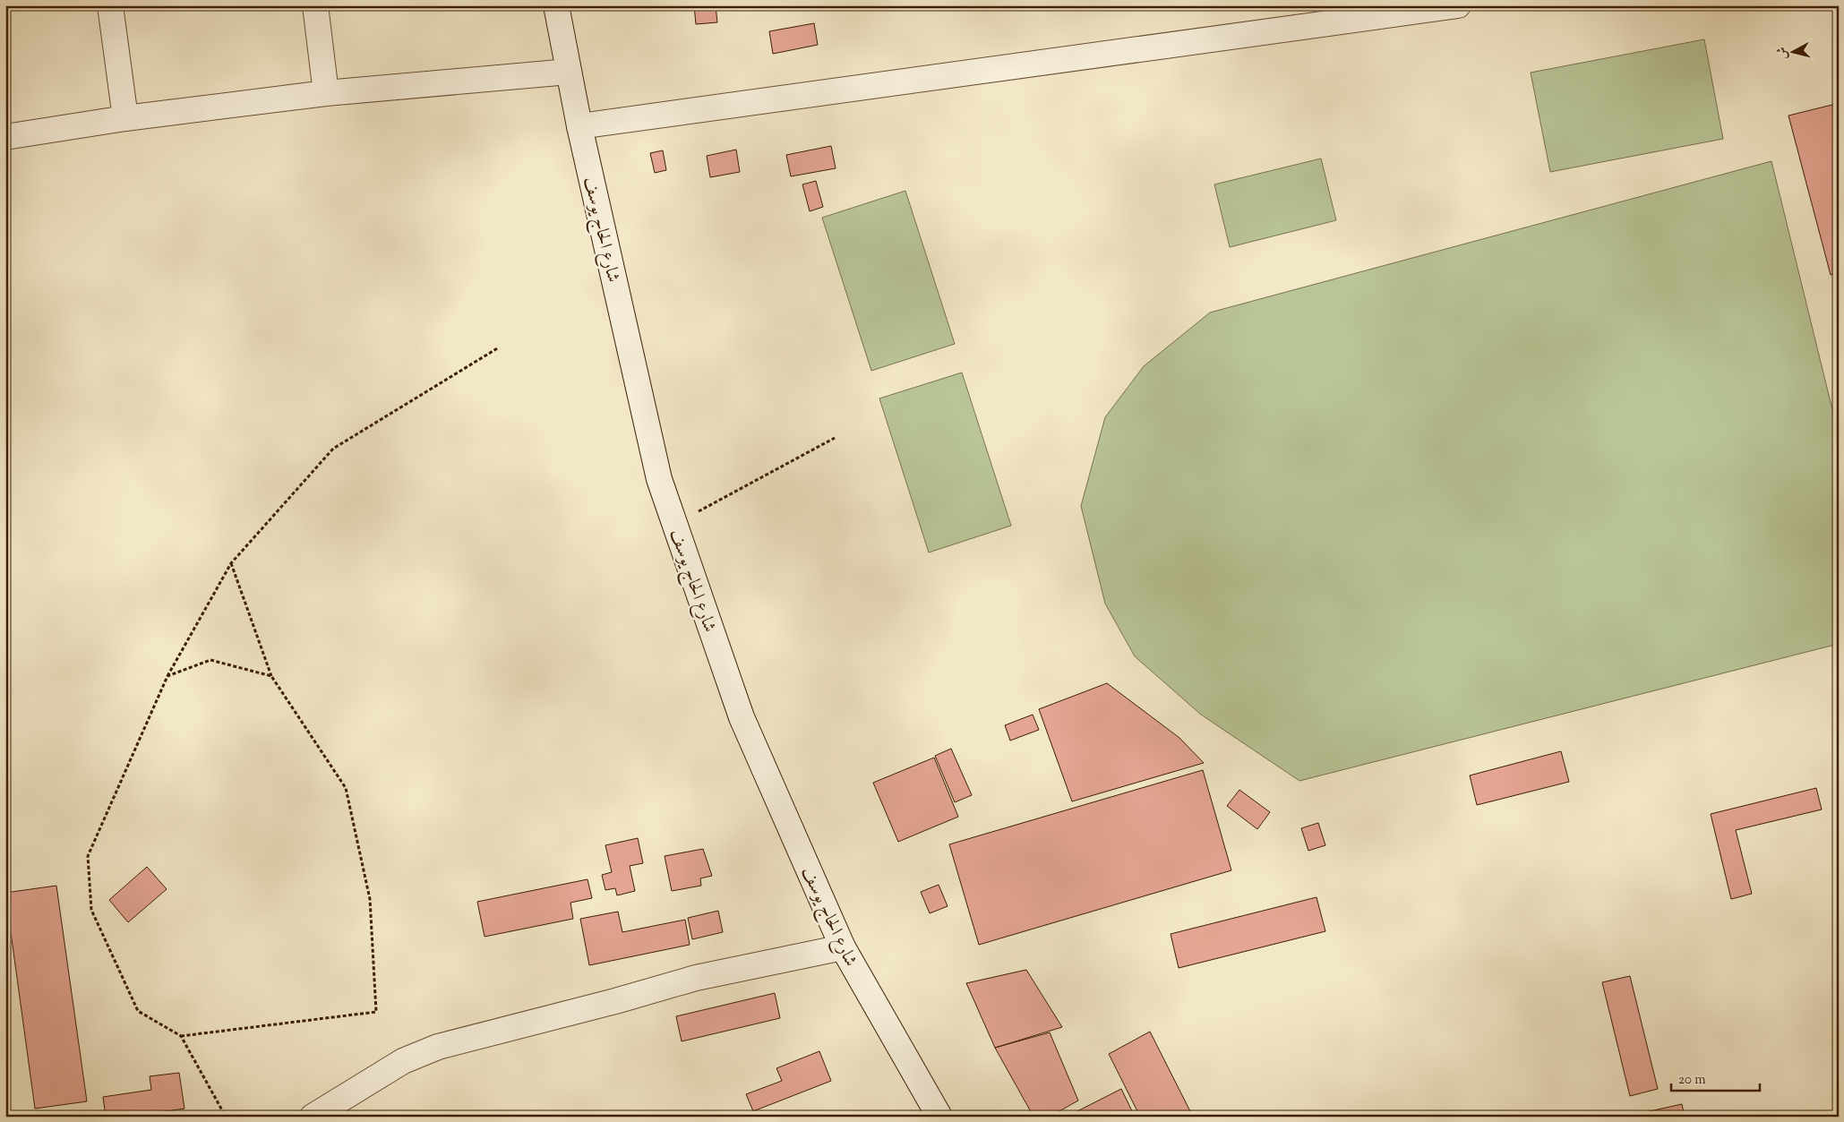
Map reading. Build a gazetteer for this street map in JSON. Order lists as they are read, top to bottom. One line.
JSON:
{"streets":{"street":["شارع الحاج يوسف"]},"scale_bar":"20 m","north":"left"}
